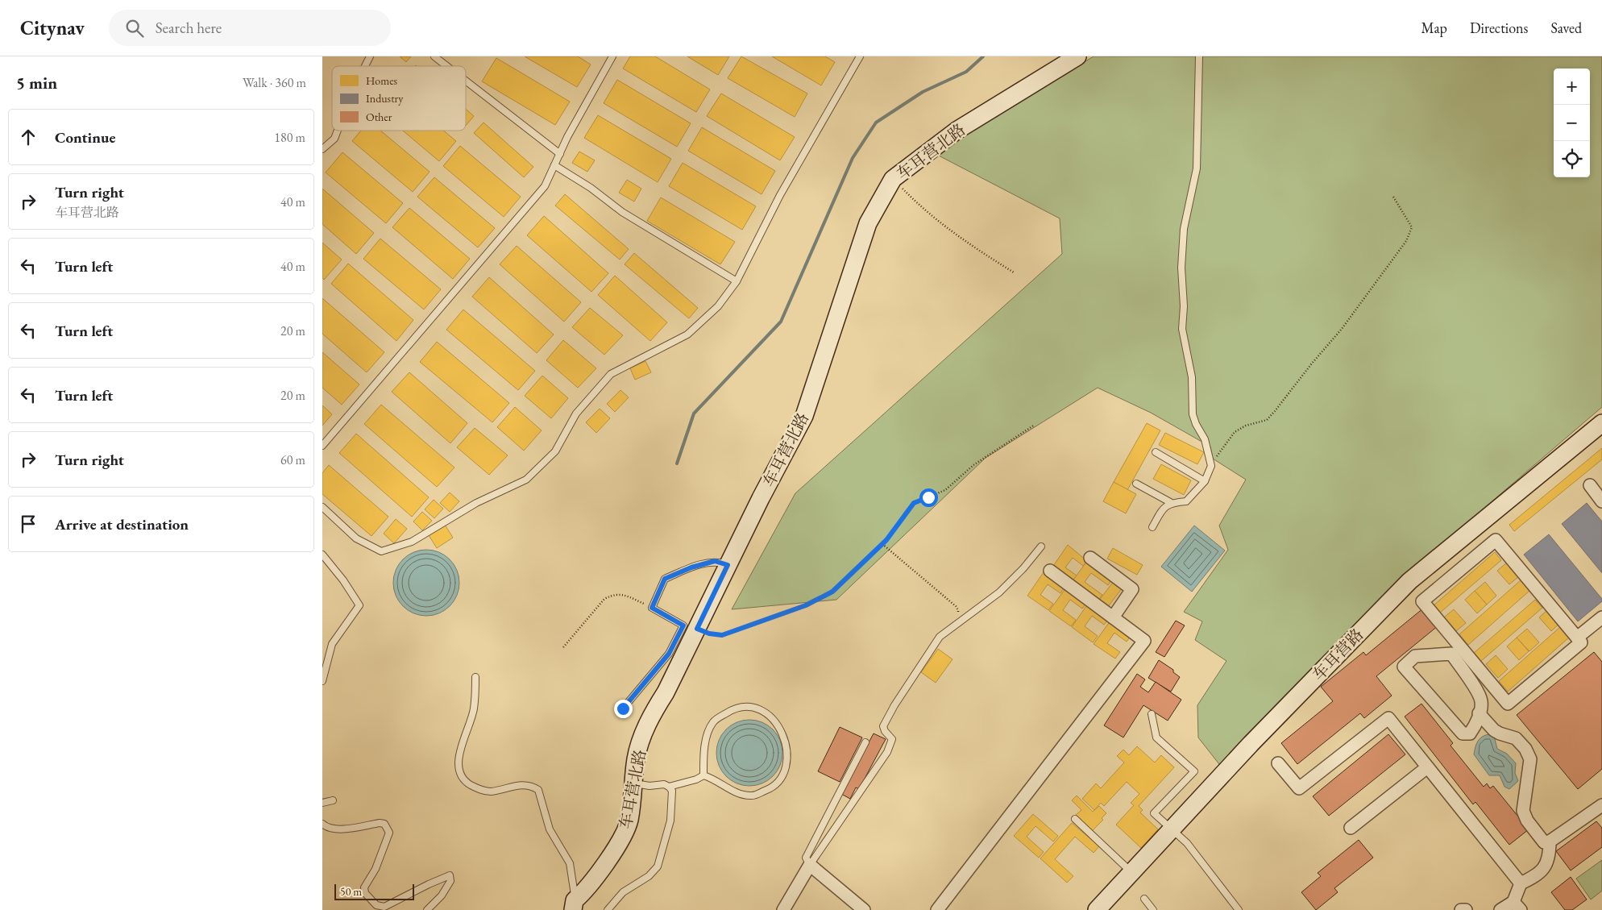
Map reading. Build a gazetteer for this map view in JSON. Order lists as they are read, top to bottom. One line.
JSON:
{"streets":{"street":["车耳营北路","车耳营路"]},"legend":["Homes","Industry","Other"],"scale_bar":"50 m","page":{"header":"Citynav","search":"Search here","nav":["Map","Directions","Saved"],"heading":["5 min","Walk · 360 m"],"map_buttons":["+","−"],"list":[["Continue","180 m"],["Turn right","车耳营北路","40 m"],["Turn left","40 m"],["Turn left","20 m"],["Turn left","20 m"],["Turn right","60 m"],"Arrive at destination"],"scale":"50 m"}}
